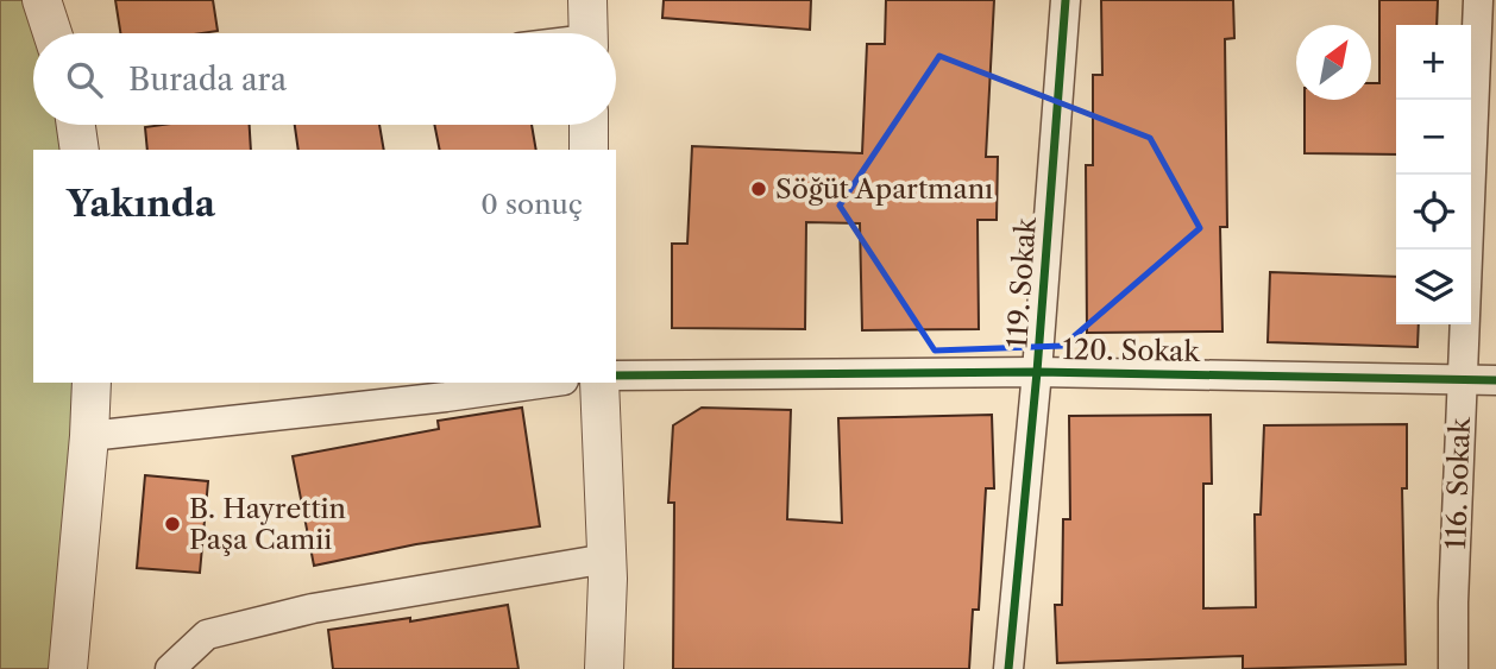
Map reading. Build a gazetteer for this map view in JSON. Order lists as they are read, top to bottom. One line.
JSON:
{"streets":{"street":["119. Sokak","120. Sokak","116. Sokak"]},"crossings":[["119. Sokak","120. Sokak"],["120. Sokak","116. Sokak"]],"places":["Söğüt Apartmanı","B. Hayrettin Paşa Camii"],"north":"top right","page":{"map_buttons":["+","−"],"search":"Burada ara","heading":["Yakında","0 sonuç"]}}
